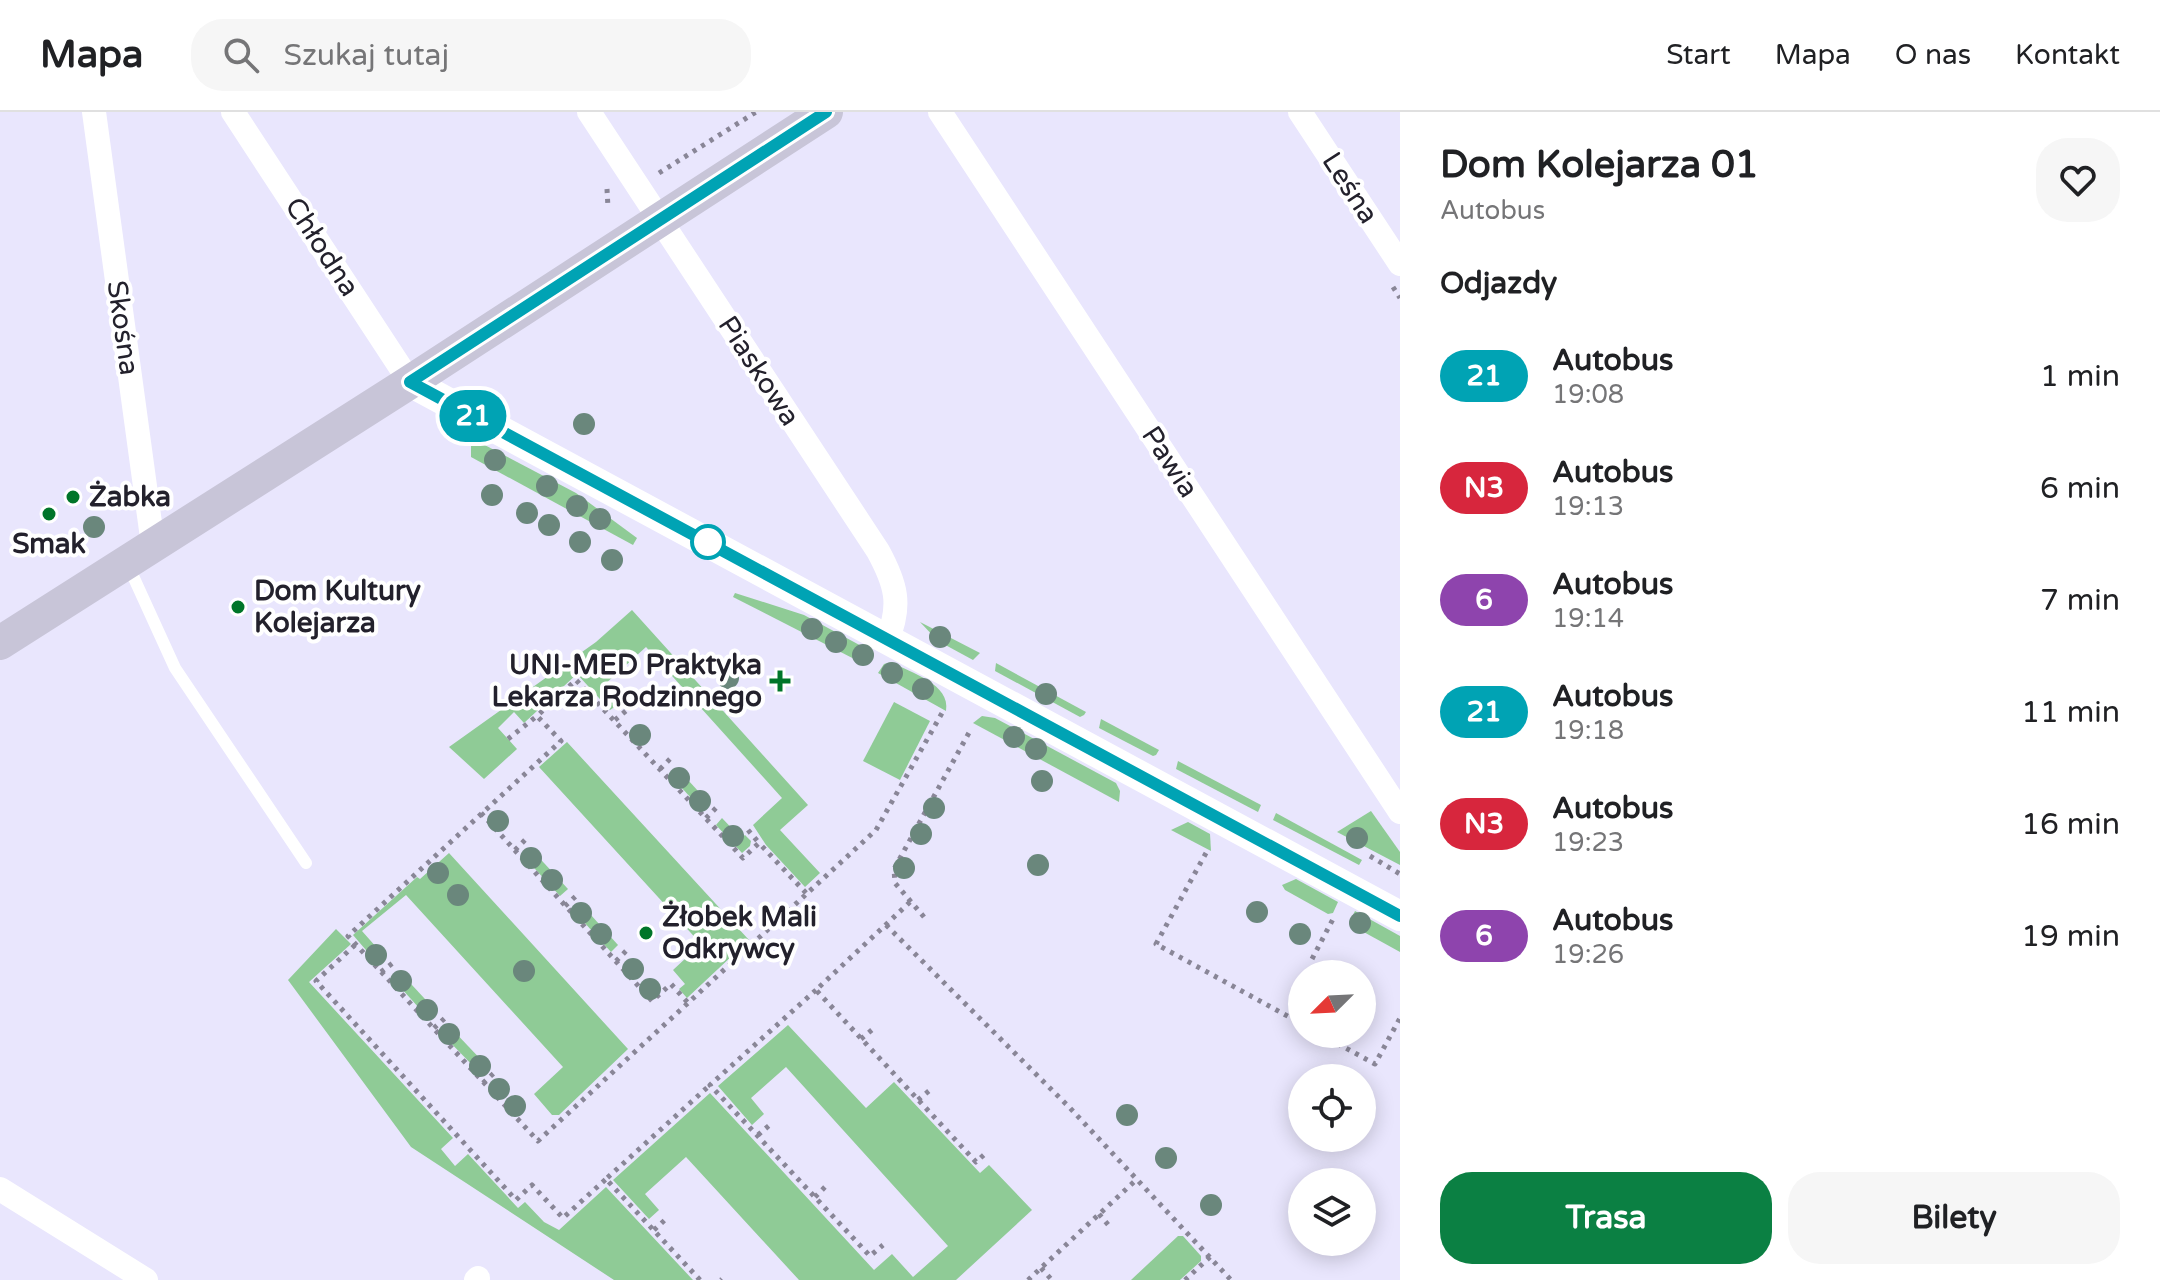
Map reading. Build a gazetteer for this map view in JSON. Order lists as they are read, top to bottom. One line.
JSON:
{"streets":{"street":["Leśna","Chłodna","Skośna","Piaskowa","Pawia"]},"places":{"other":["Żabka","Smak","Dom Kultury Kolejarza","Żłobek Mali Odkrywcy"],"health":["UNI-MED Praktyka Lekarza Rodzinnego"]},"lines":["bus line 21"],"north":"bottom left","page":{"header":"Mapa","search":"Szukaj tutaj","nav":["Start","Mapa","O nas","Kontakt"],"on_map":"21","heading":[["Dom Kolejarza 01","Autobus"],"Odjazdy"],"list":[{"mark":"21","name":"Autobus","note":"19:08","value":"1 min"},{"mark":"N3","name":"Autobus","note":"19:13","value":"6 min"},{"mark":"6","name":"Autobus","note":"19:14","value":"7 min"},{"mark":"21","name":"Autobus","note":"19:18","value":"11 min"},{"mark":"N3","name":"Autobus","note":"19:23","value":"16 min"},{"mark":"6","name":"Autobus","note":"19:26","value":"19 min"}],"buttons":["Trasa","Bilety"]}}
